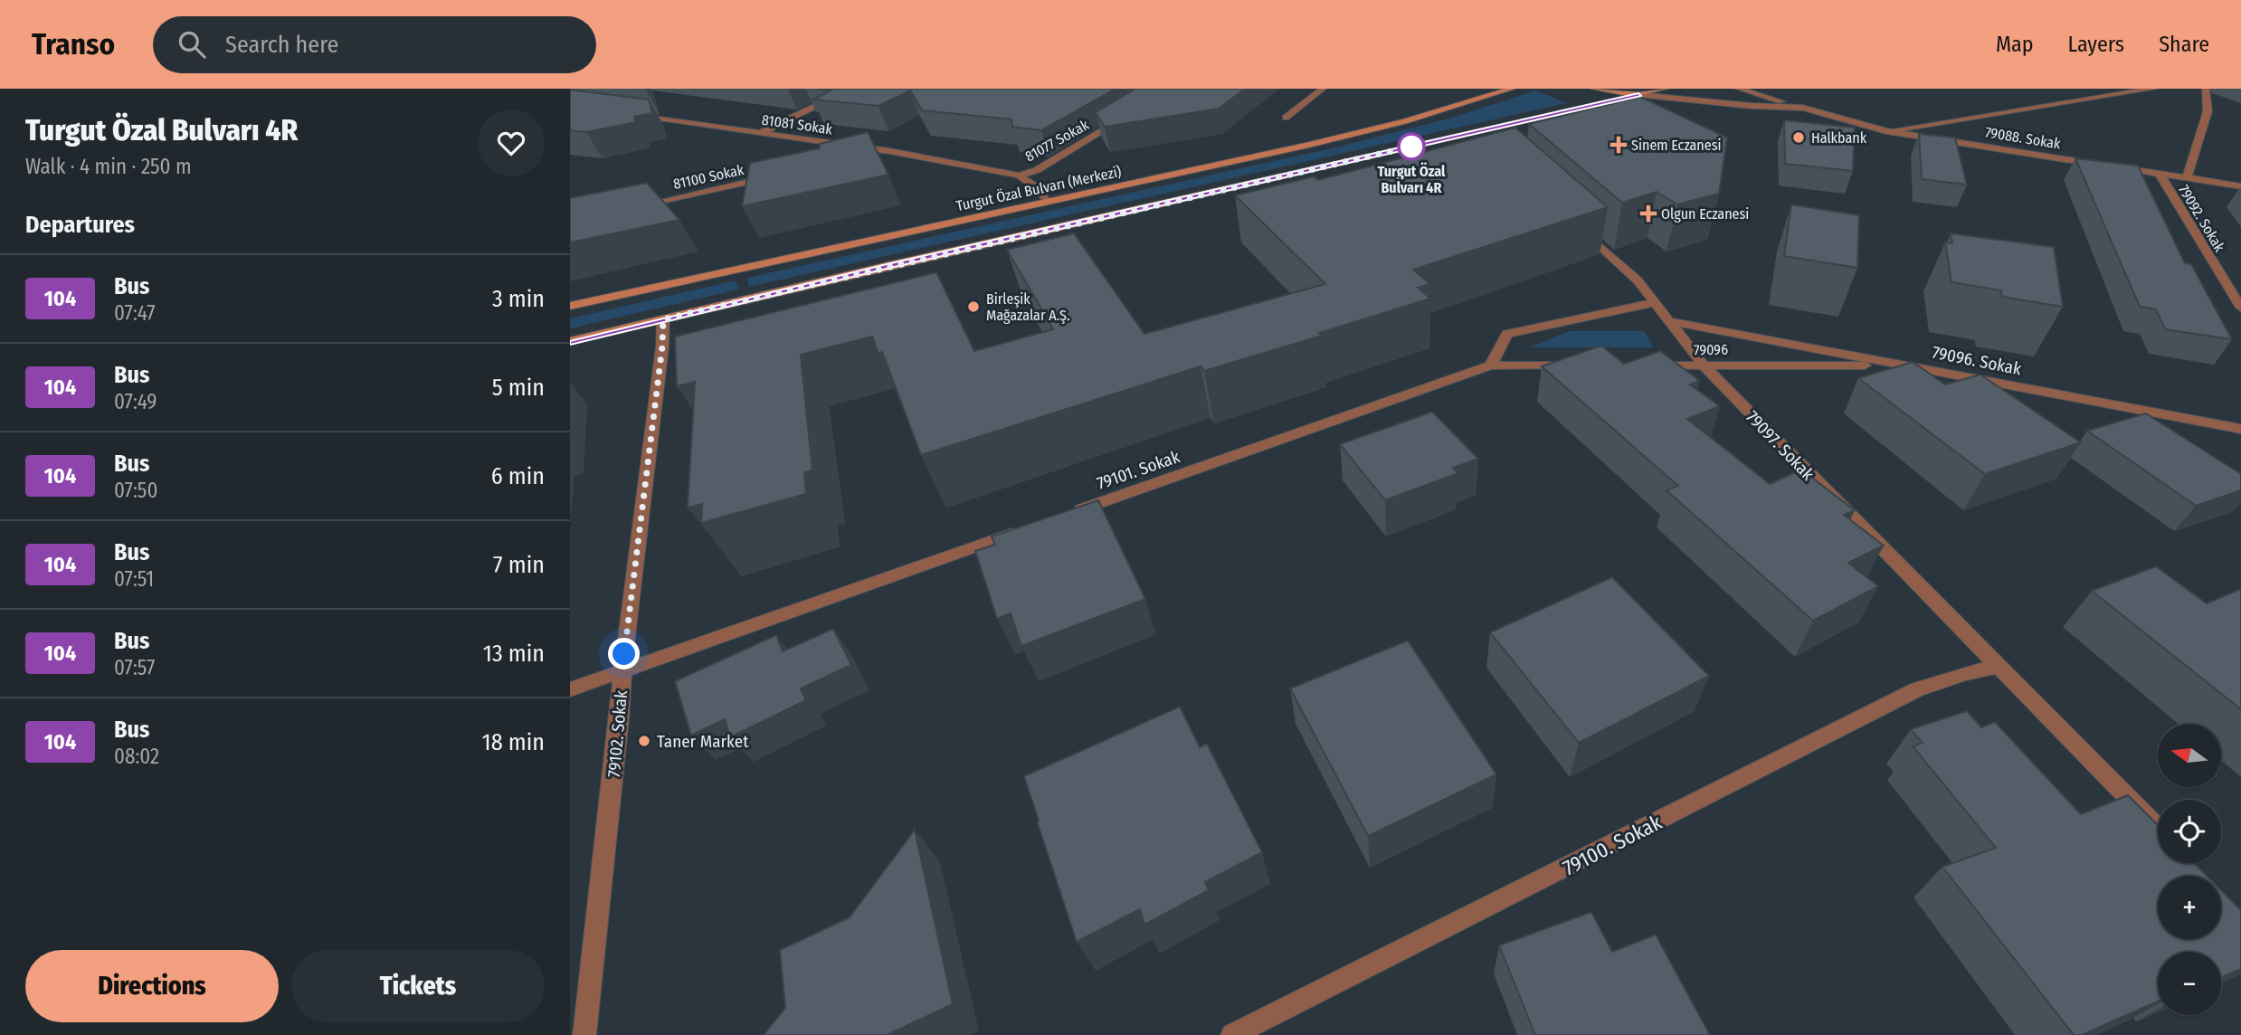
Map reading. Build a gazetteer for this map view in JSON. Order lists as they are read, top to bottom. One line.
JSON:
{"streets":{"main road":["Turgut Özal Bulvarı (Merkezi)"],"street":["81081 Sokak","79088. Sokak","81077 Sokak","81100 Sokak","79092. Sokak","79096","79096. Sokak","79097. Sokak","79101. Sokak","79102. Sokak","79100. Sokak"]},"crossings":[["81081 Sokak","81077 Sokak"],["79088. Sokak","79092. Sokak"],["79096","79096. Sokak"],["79096","79097. Sokak"],["79096. Sokak","79097. Sokak"],["79097. Sokak","79100. Sokak"]],"places":{"other":["Halkbank","Turgut Özal Bulvarı 4R","Birleşik Mağazalar A.Ş.","Taner Market"],"health":["Sinem Eczanesi","Olgun Eczanesi"]},"lines":["bus line 104"],"north":"left","page":{"header":"Transo","search":"Search here","nav":["Map","Layers","Share"],"heading":[["Turgut Özal Bulvarı 4R","Walk · 4 min · 250 m"],"Departures"],"list":[{"mark":"104","name":"Bus","note":"07:47","value":"3 min"},{"mark":"104","name":"Bus","note":"07:49","value":"5 min"},{"mark":"104","name":"Bus","note":"07:50","value":"6 min"},{"mark":"104","name":"Bus","note":"07:51","value":"7 min"},{"mark":"104","name":"Bus","note":"07:57","value":"13 min"},{"mark":"104","name":"Bus","note":"08:02","value":"18 min"}],"map_buttons":["+","−"],"buttons":["Directions","Tickets"]}}
